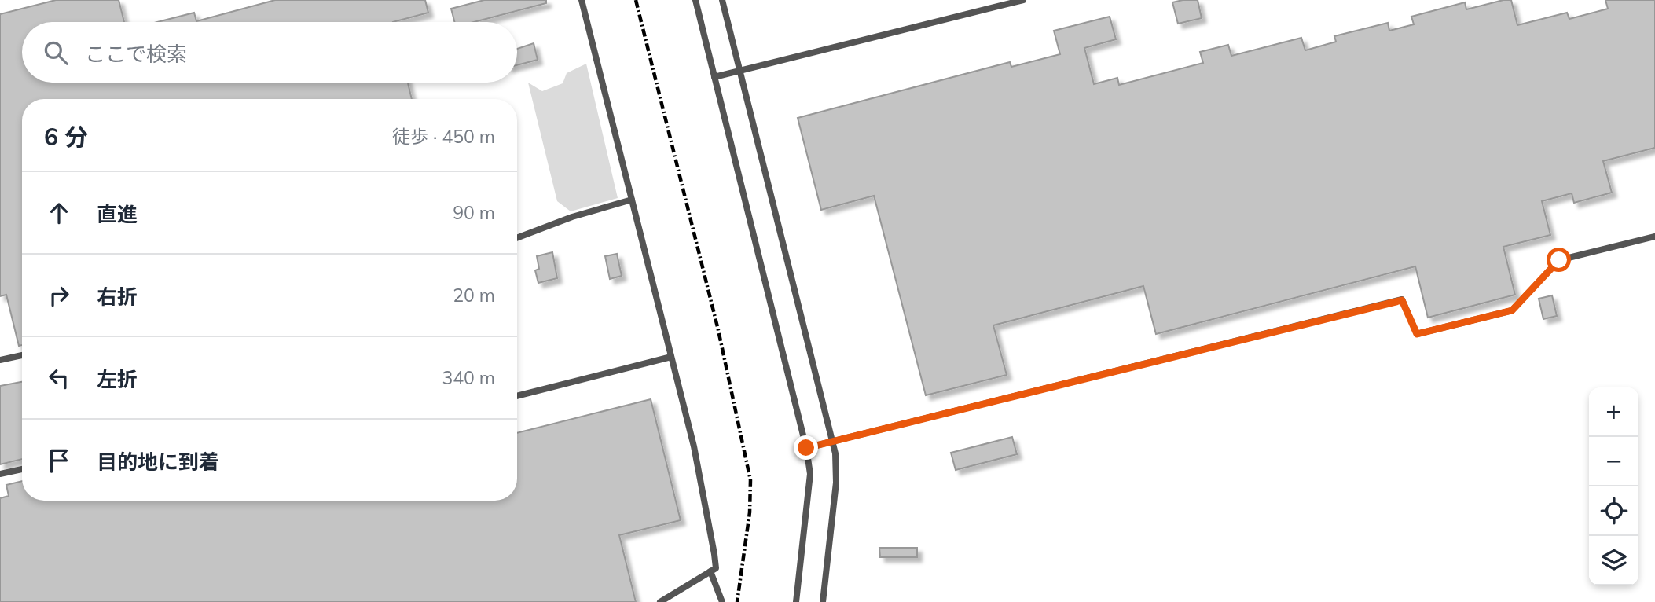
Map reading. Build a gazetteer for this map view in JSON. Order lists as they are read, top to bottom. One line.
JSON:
{"page":{"search":"ここで検索","heading":["6 分","徒歩 · 450 m"],"list":[["直進","90 m"],["右折","20 m"],["左折","340 m"],"目的地に到着"],"map_buttons":["+","−"]}}
